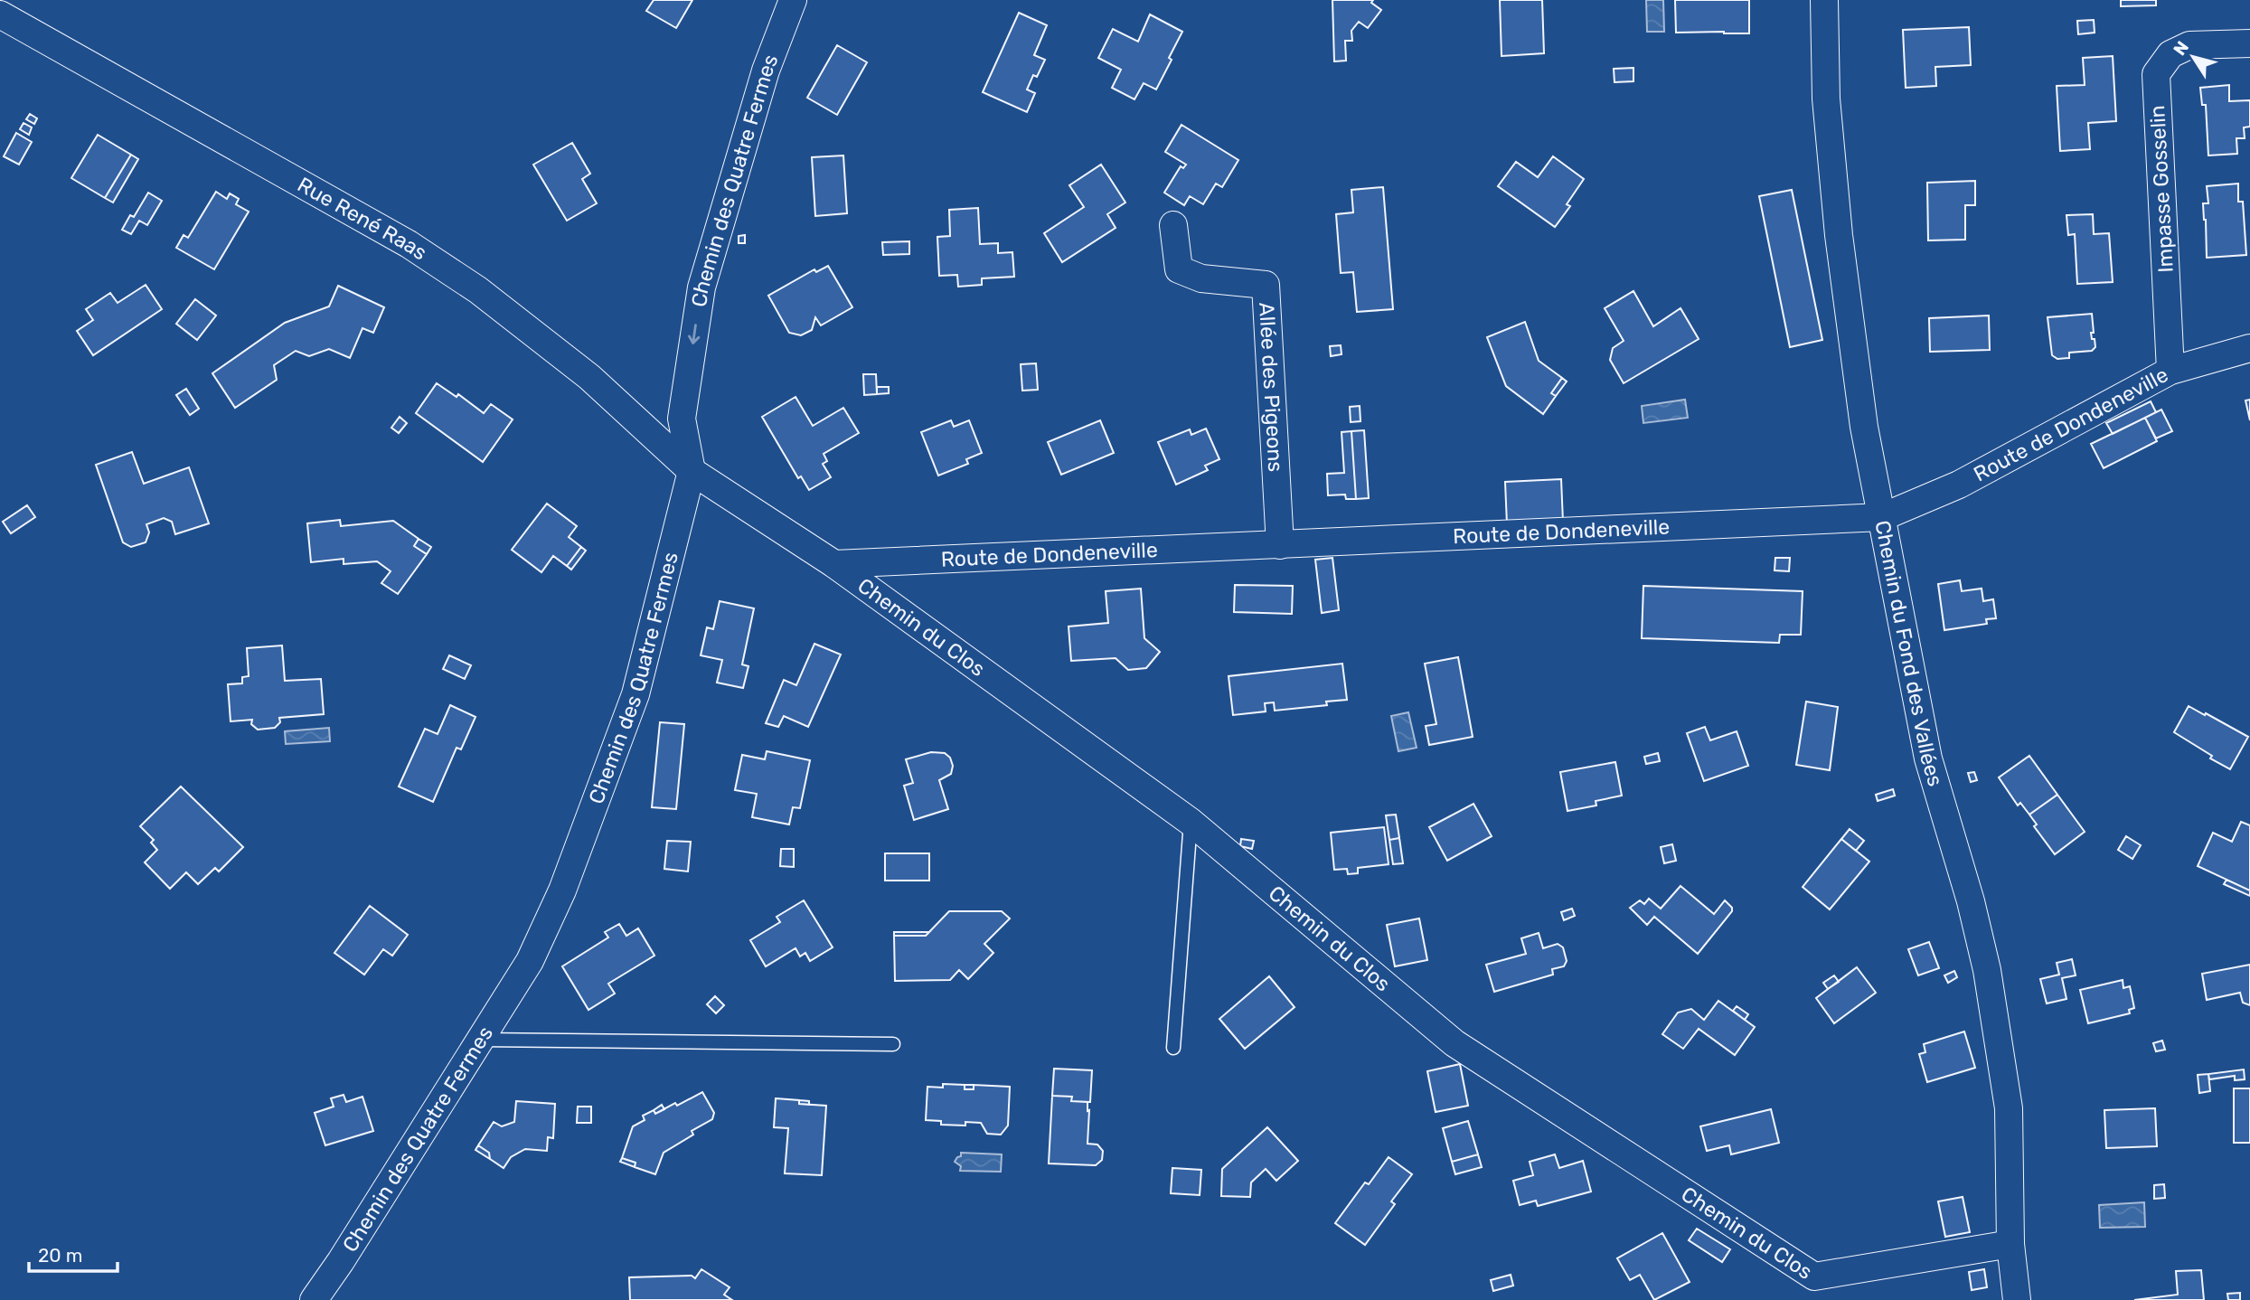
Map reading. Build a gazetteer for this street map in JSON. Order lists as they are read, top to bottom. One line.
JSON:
{"streets":{"street":["Chemin des Quatre Fermes","Impasse Gosselin","Rue René Raas","Allée des Pigeons","Route de Dondeneville","Chemin du Clos","Chemin du Fond des Vallées"]},"crossings":[["Chemin des Quatre Fermes","Rue René Raas"],["Chemin des Quatre Fermes","Chemin du Clos"],["Impasse Gosselin","Route de Dondeneville"],["Rue René Raas","Chemin du Clos"],["Allée des Pigeons","Route de Dondeneville"],["Route de Dondeneville","Chemin du Clos"],["Route de Dondeneville","Chemin du Fond des Vallées"],["Chemin du Clos","Chemin du Fond des Vallées"]],"scale_bar":"20 m","north":"top left"}
